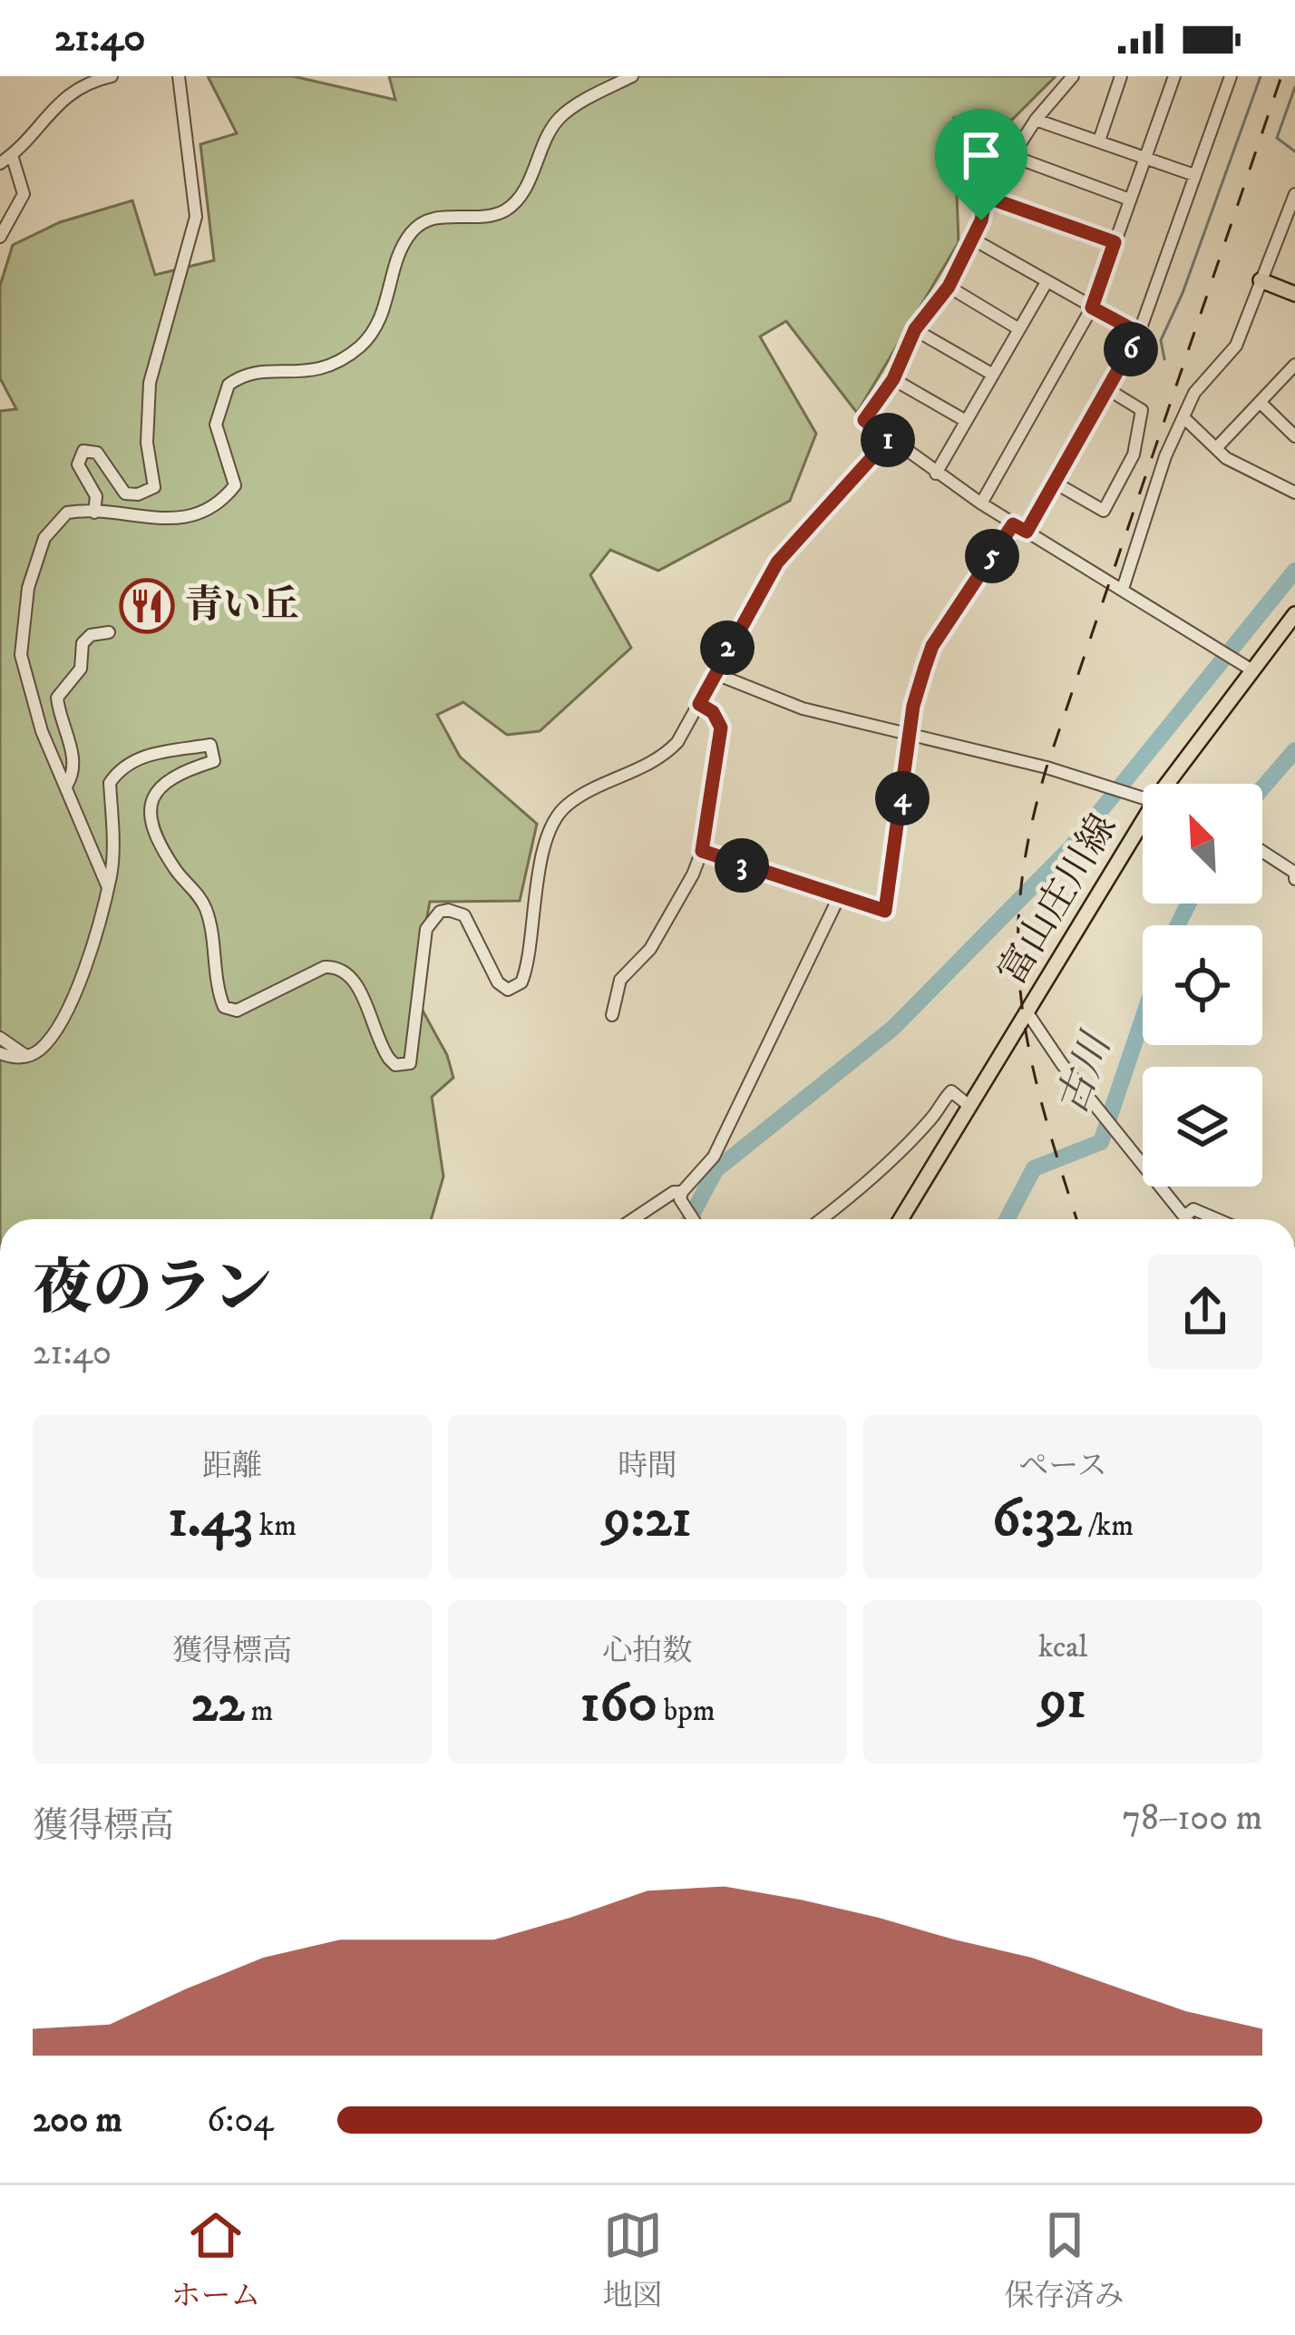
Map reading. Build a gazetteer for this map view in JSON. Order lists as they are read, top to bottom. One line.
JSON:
{"streets":{"main road":["富山庄川線"]},"water":["古川"],"places":{"restaurant":["青い丘"]},"north":"top left","page":{"status":"21:40","pins":["6","1","5","2","4","3"],"heading":["夜のラン","21:40"],"stats":[["距離","1.43 km"],["時間","9:21"],["ペース","6:32 /km"],["獲得標高","22 m"],["心拍数","160 bpm"],["kcal","91"]],"chart":["獲得標高","78–100 m"],"list":[{"name":"200 m","note":"6:04"}],"tabs":["ホーム","地図","保存済み"]}}
